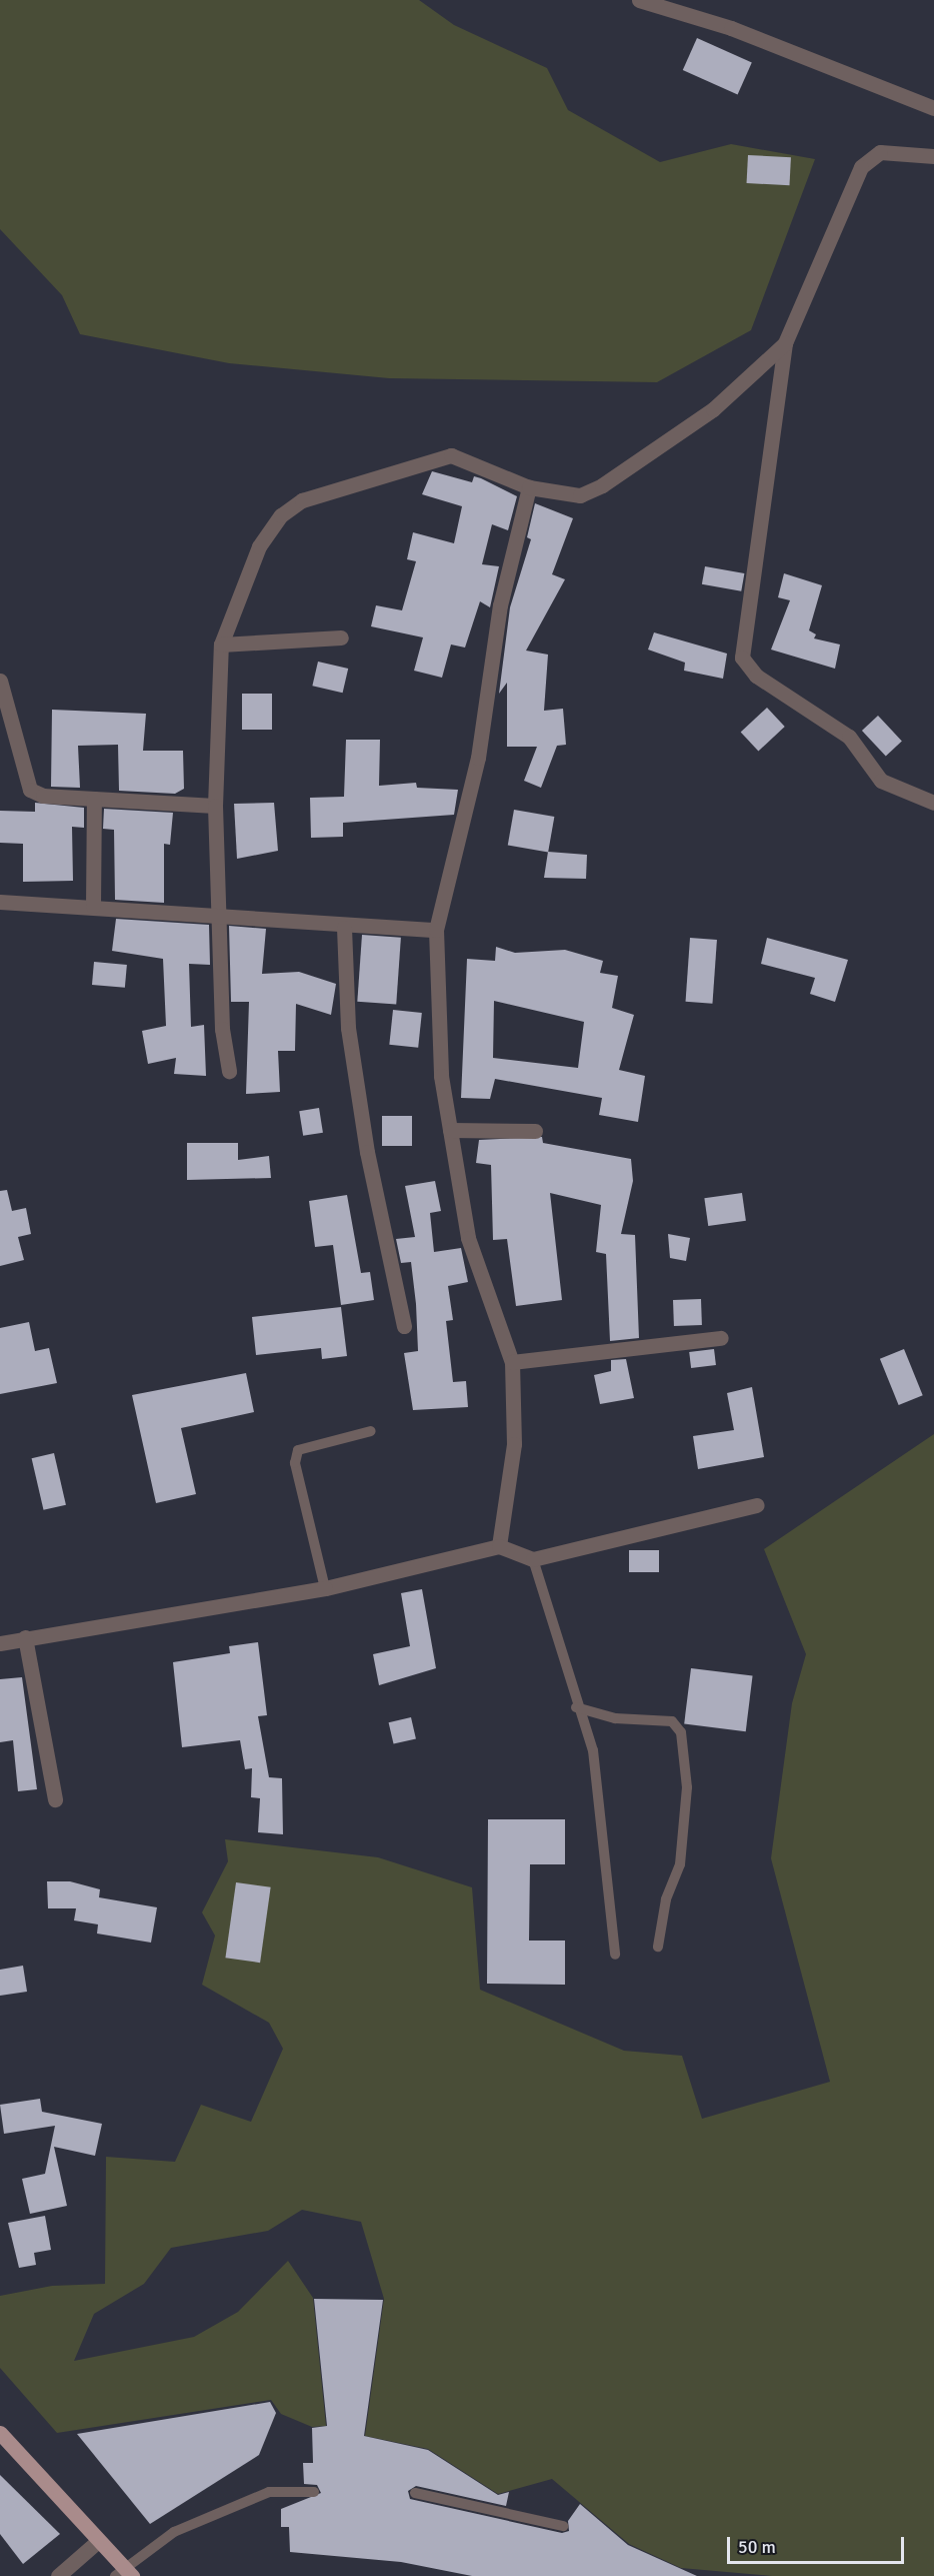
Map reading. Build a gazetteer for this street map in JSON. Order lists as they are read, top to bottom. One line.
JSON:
{"scale_bar":"50 m"}
